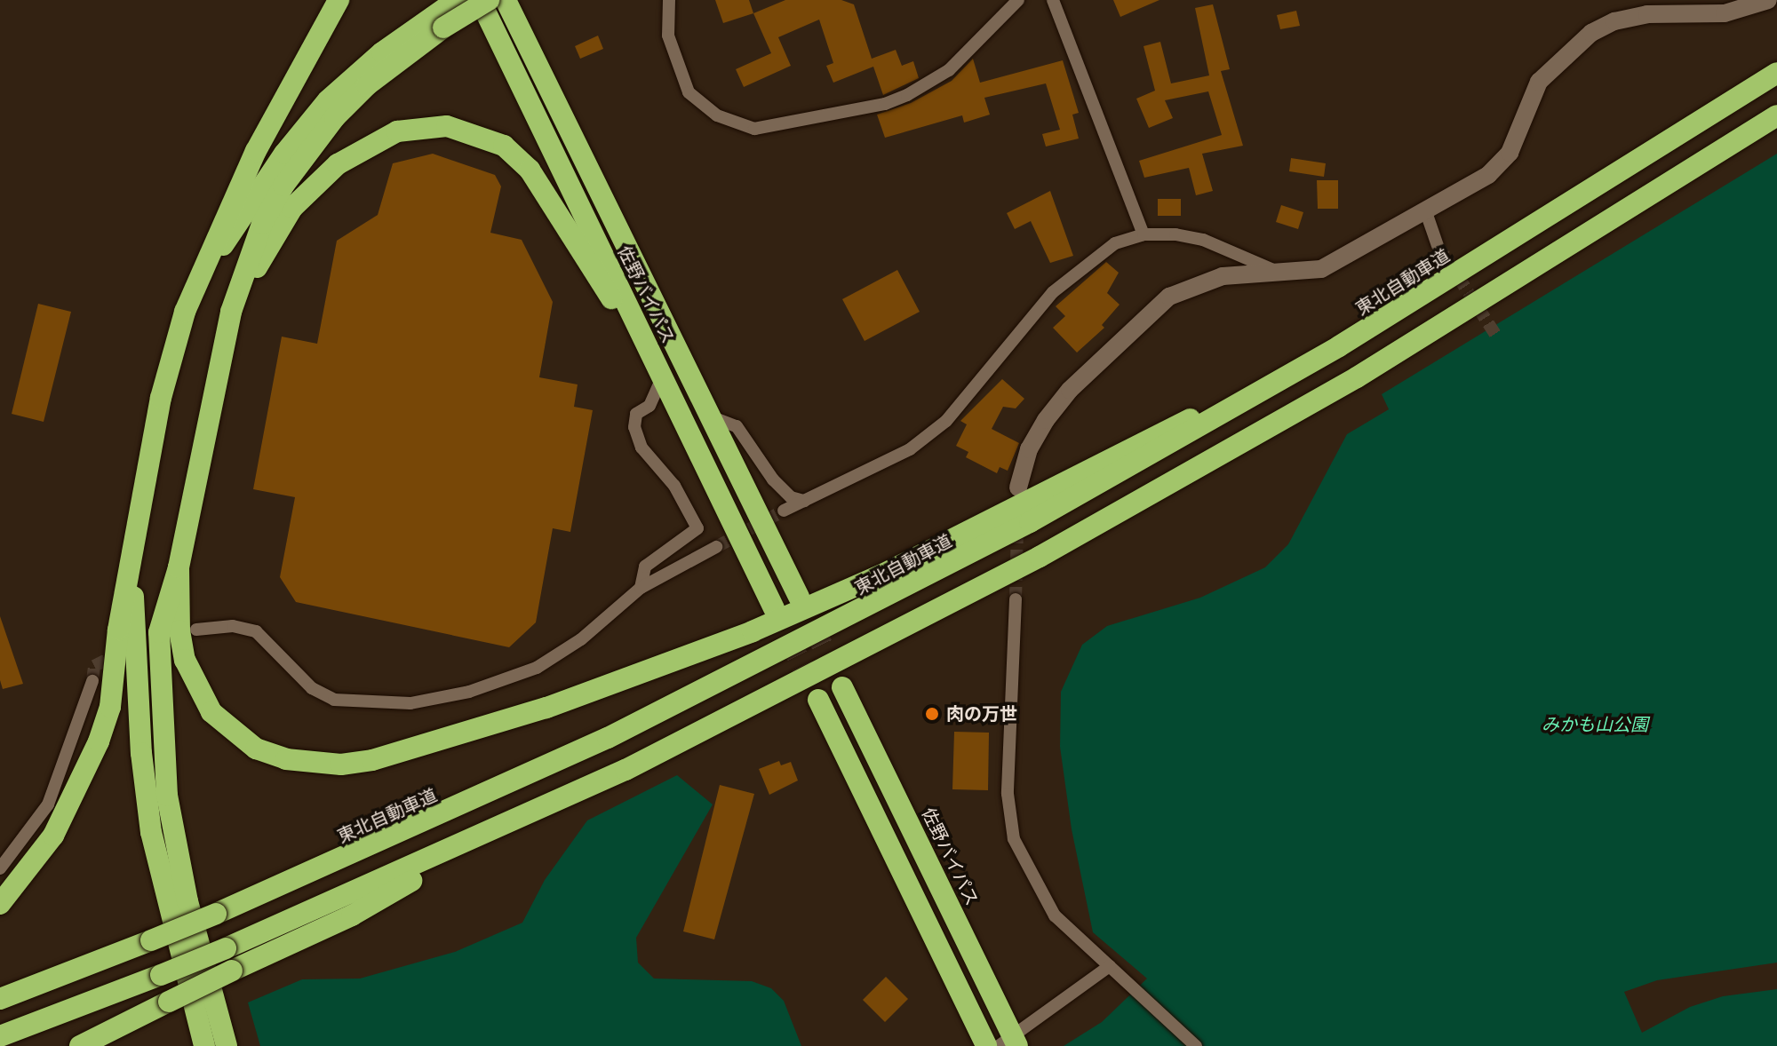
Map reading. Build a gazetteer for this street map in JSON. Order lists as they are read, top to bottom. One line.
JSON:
{"streets":{"highway":["東北自動車道","佐野バイパス"]},"parks":["みかも山公園"],"places":["肉の万世"]}
